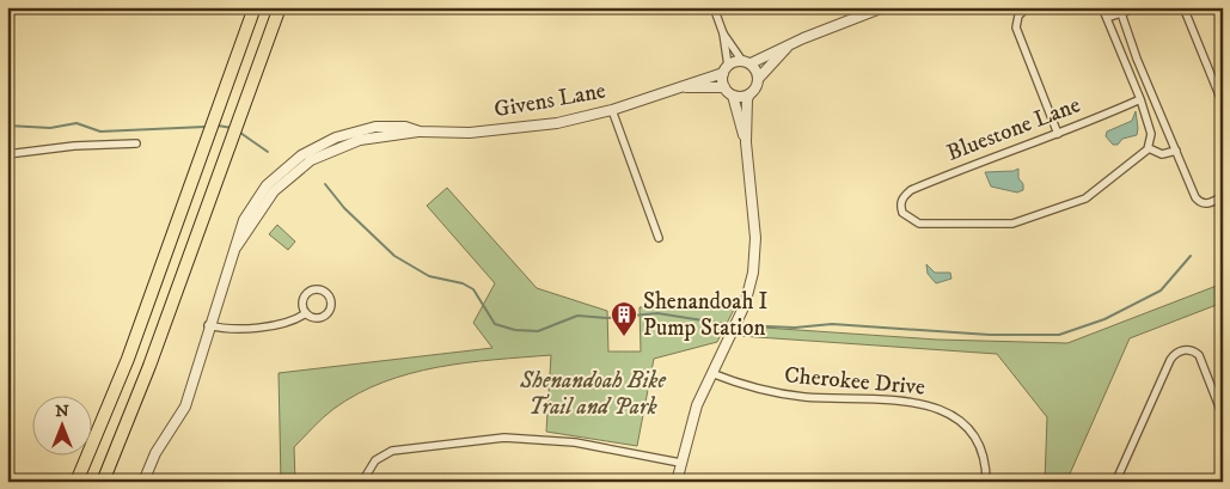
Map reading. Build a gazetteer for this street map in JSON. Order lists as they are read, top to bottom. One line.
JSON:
{"streets":{"street":["Givens Lane","Bluestone Lane","Cherokee Drive"]},"parks":["Shenandoah Bike Trail and Park"],"places":{"building":["Shenandoah I Pump Station"]},"north":"top"}
